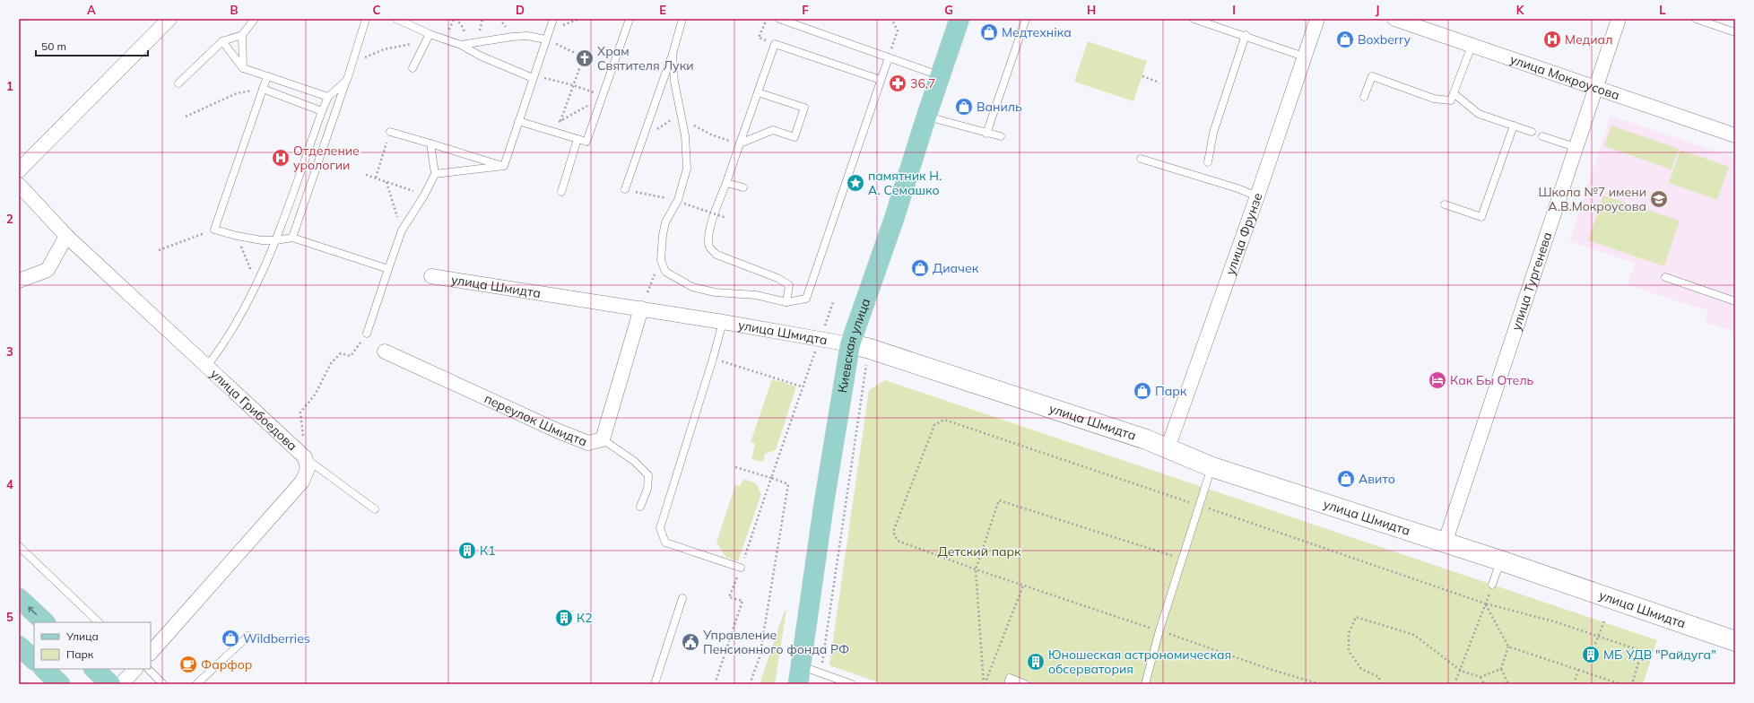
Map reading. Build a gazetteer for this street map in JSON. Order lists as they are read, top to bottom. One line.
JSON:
{"streets":{"main road":["улица Шмидта","Киевская улица"],"street":["улица Мокроусова","улица Фрунзе","улица Тургенева","улица Грибоедова","переулок Шмидта"]},"crossings":[["улица Мокроусова","улица Тургенева"],["улица Фрунзе","улица Шмидта"],["улица Тургенева","улица Шмидта"],["улица Шмидта","Киевская улица"],["улица Шмидта","переулок Шмидта"]],"parks":["Детский парк"],"places":{"shop":["Медтехніка","Boxberry","Ваниль","Диачек","Парк","Авито","Wildberries"],"hospital":["Медиал","Отделение урологии"],"church":["Храм Святителя Луки"],"pharmacy":["36,7"],"place":["памятник Н. А. Семашко"],"school or university":["Школа №7 имени А.В.Мокроусова"],"hotel":["Как Бы Отель"],"building":["К1","К2","МБ УДВ \"Райдуга\"","Юношеская астрономическая обсерватория"],"public building":["Управление Пенсионного фонда РФ"],"cafe":["Фарфор"]},"legend":["Улица","Парк"],"scale_bar":"50 m","grid":{"columns":["A","B","C","D","E","F","G","H","I","J","K","L"],"rows":["1","2","3","4","5"]}}
